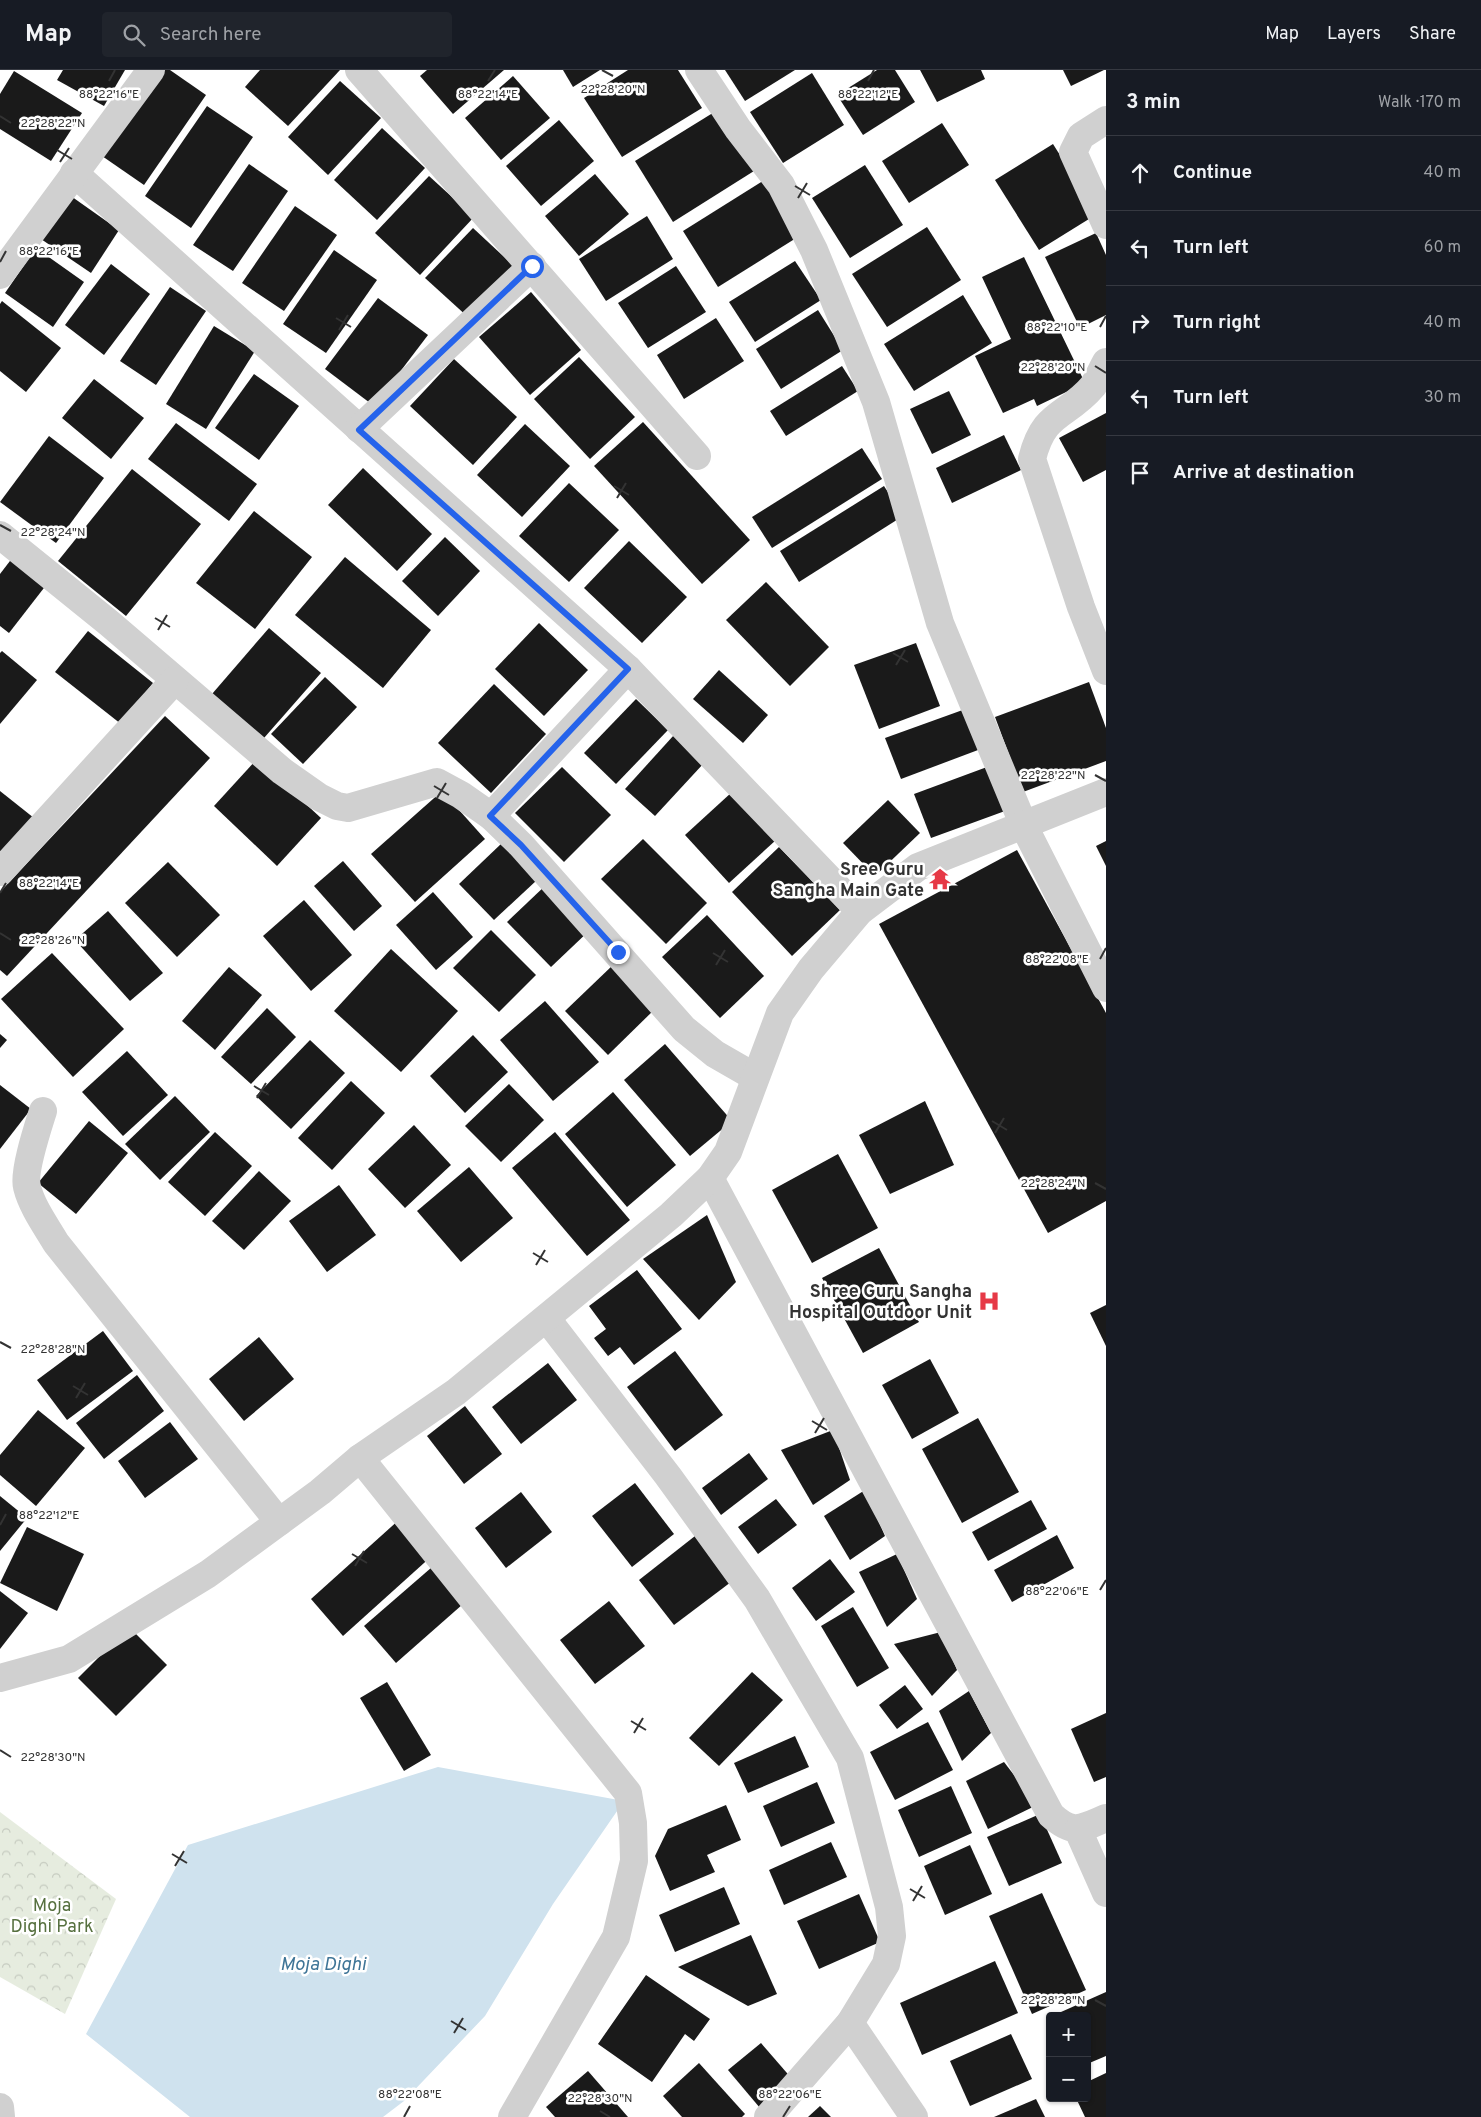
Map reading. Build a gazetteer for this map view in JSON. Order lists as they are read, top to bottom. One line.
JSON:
{"water":["Moja Dighi"],"parks":["Moja Dighi Park"],"places":{"temple":["Sree Guru Sangha Main Gate"],"hospital":["Shree Guru Sangha Hospital Outdoor Unit"]},"page":{"header":"Map","search":"Search here","nav":["Map","Layers","Share"],"heading":["3 min","Walk · 170 m"],"list":[["Continue","40 m"],["Turn left","60 m"],["Turn right","40 m"],["Turn left","30 m"],"Arrive at destination"],"map_buttons":["+","−"]},"coordinates":["22°28'20\"N","88°22'16\"E","88°22'14\"E","88°22'12\"E","22°28'22\"N","88°22'10\"E","22°28'24\"N","22°28'26\"N","88°22'08\"E","22°28'28\"N","88°22'06\"E","22°28'30\"N"]}
